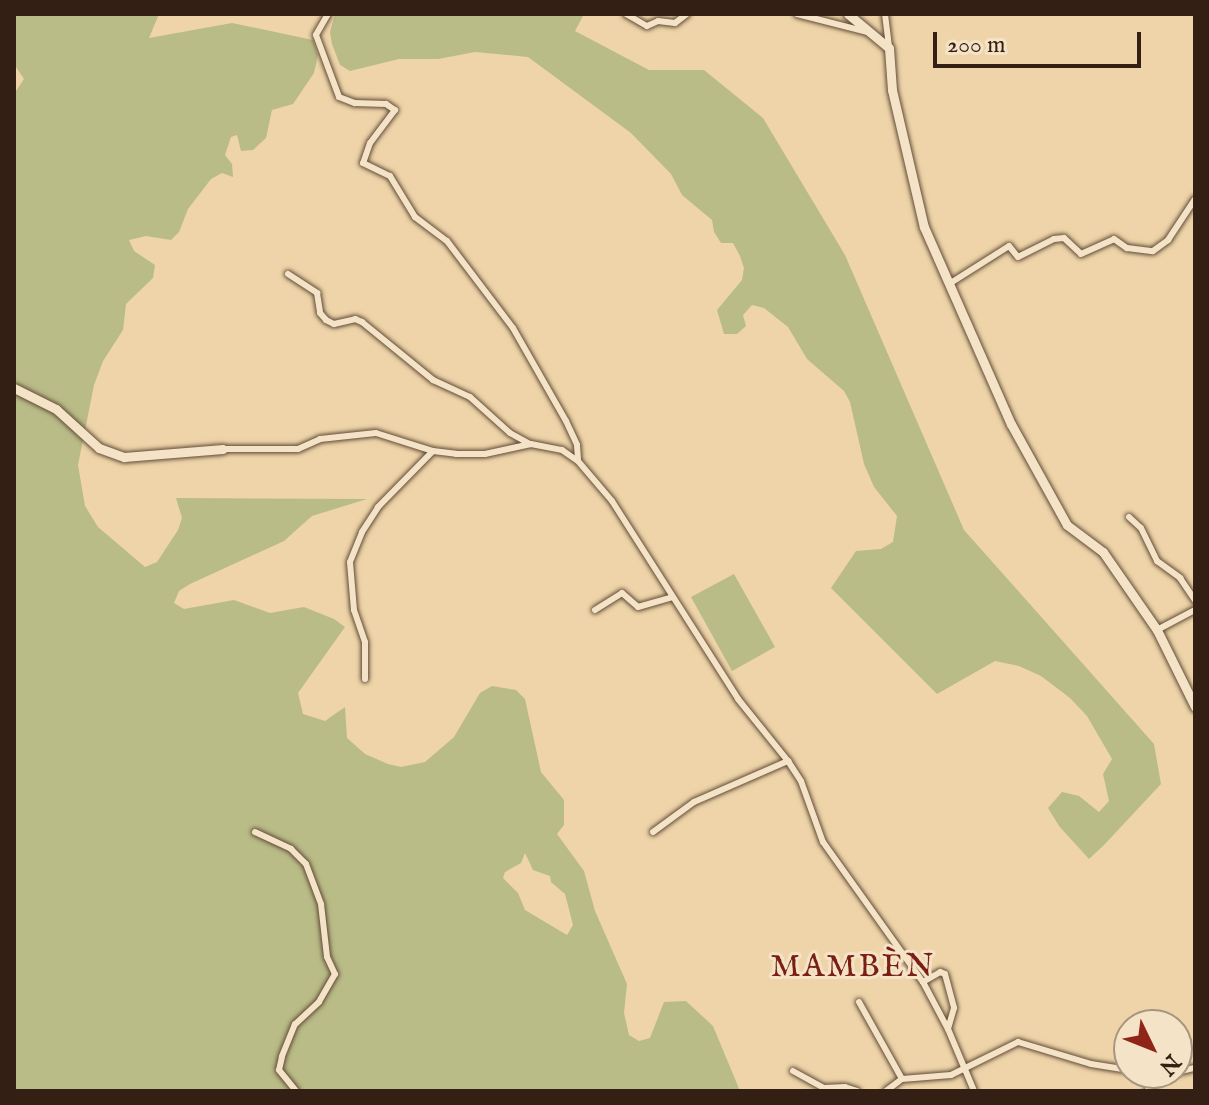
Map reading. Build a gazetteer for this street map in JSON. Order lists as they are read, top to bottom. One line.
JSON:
{"districts":["MAMBÈN"],"scale_bar":"200 m","north":"bottom right"}
